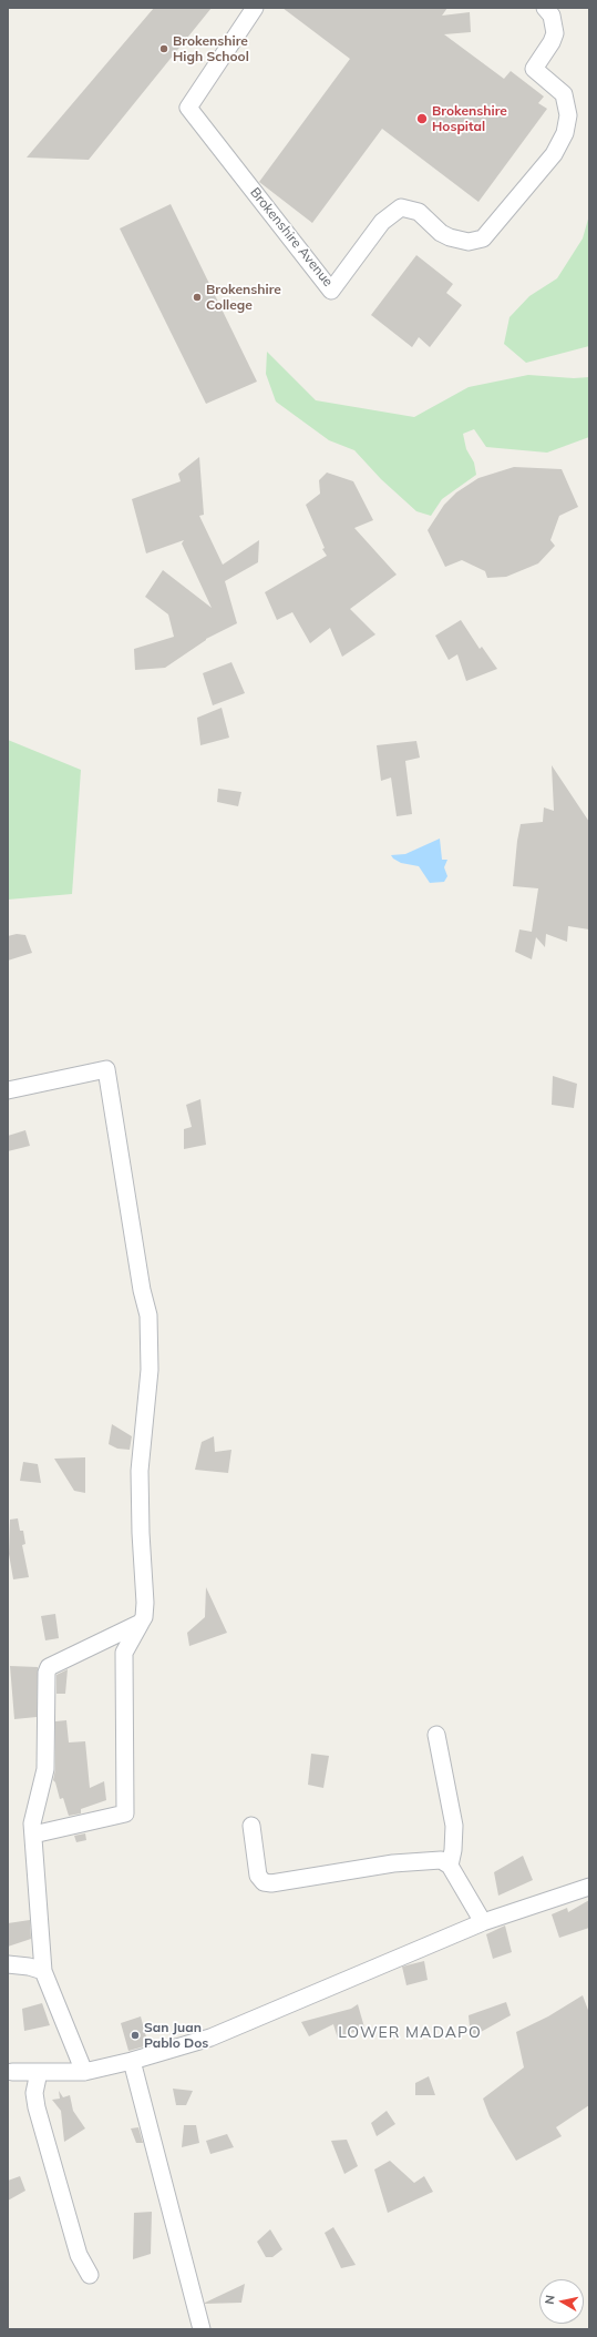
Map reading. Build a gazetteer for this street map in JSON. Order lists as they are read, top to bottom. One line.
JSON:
{"streets":{"street":["Brokenshire Avenue"]},"districts":["LOWER MADAPO"],"places":["Brokenshire High School","Brokenshire Hospital","Brokenshire College","San Juan Pablo Dos"],"north":"left"}
